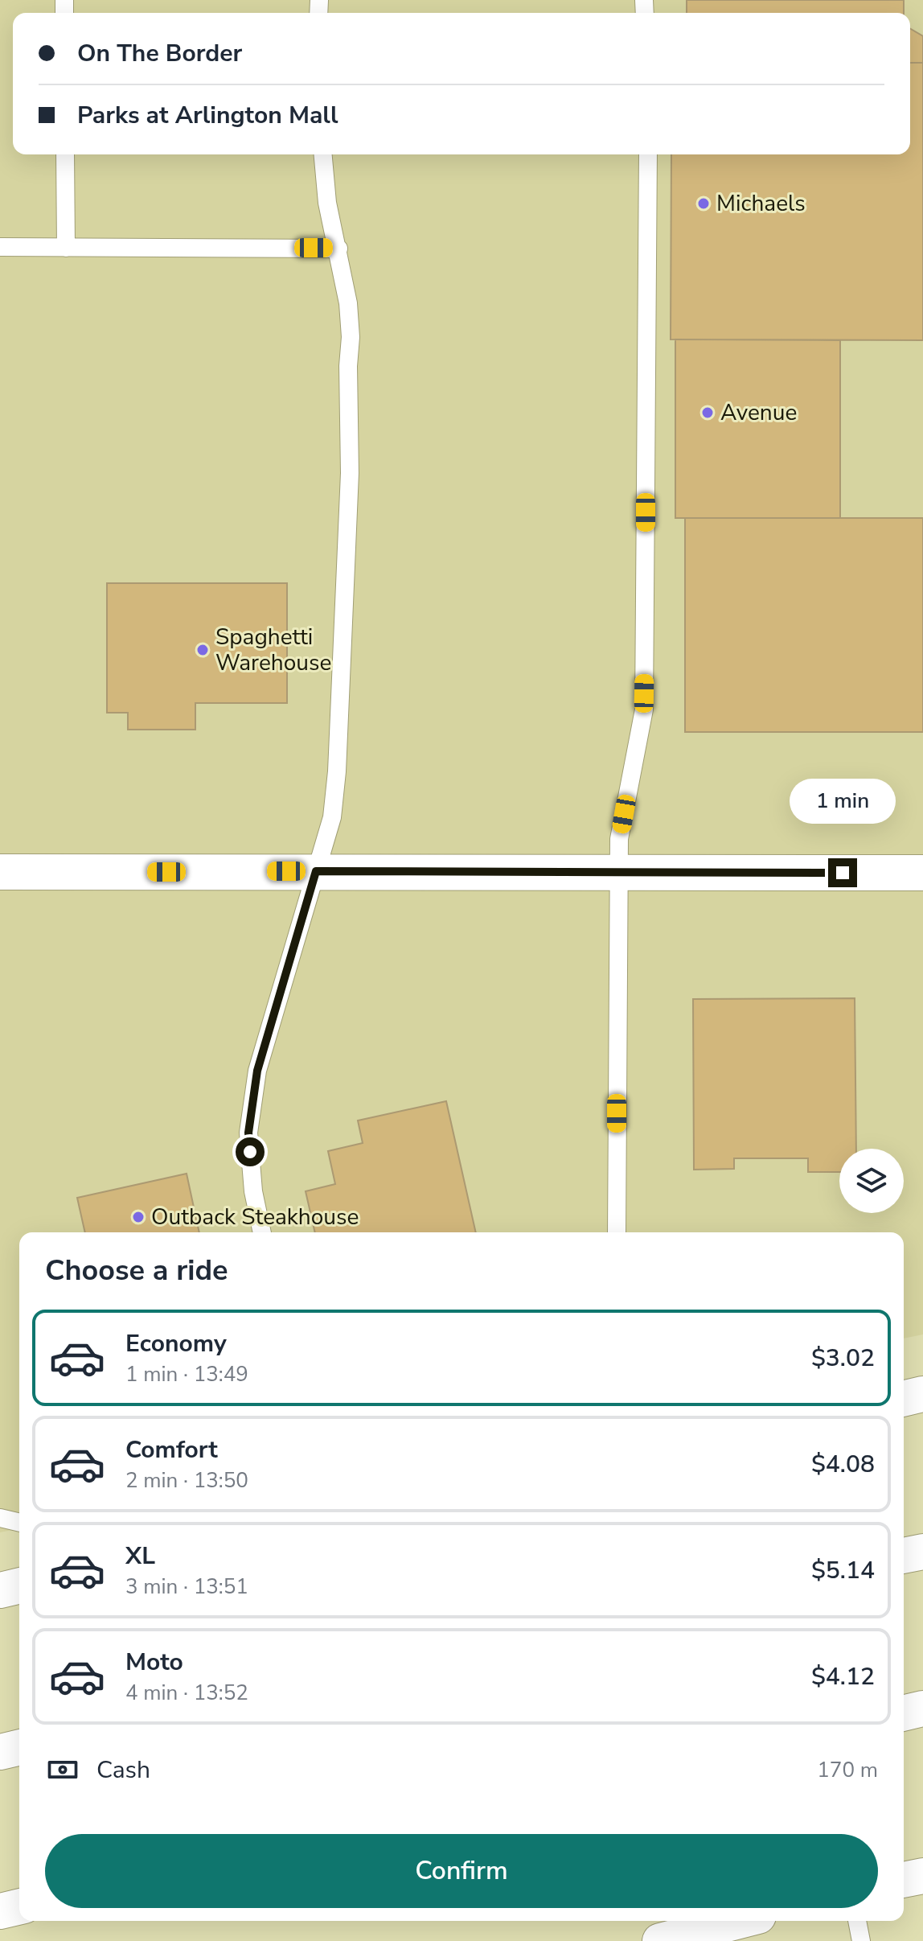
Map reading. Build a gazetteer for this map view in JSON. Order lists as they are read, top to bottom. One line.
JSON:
{"places":["Michaels","Avenue","Spaghetti Warehouse","Outback Steakhouse"],"page":{"banner":["On The Border","Parks at Arlington Mall"],"bubble":"1 min","heading":"Choose a ride","list":[{"name":"Economy","note":"1 min · 13:49","value":"$3.02"},{"name":"Comfort","note":"2 min · 13:50","value":"$4.08"},{"name":"XL","note":"3 min · 13:51","value":"$5.14"},{"name":"Moto","note":"4 min · 13:52","value":"$4.12"}],"pay":["Cash","170 m"],"buttons":"Confirm"}}
